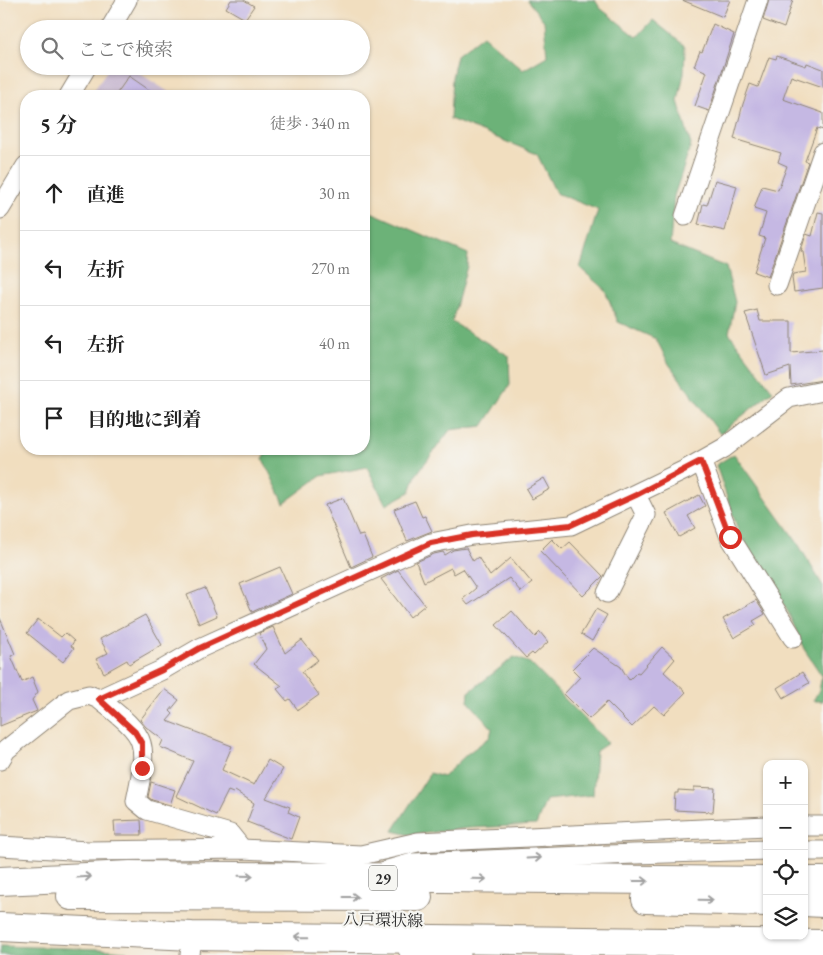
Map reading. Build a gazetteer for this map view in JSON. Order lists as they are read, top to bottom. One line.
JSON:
{"streets":{"main road":["29","八戸環状線"]},"page":{"search":"ここで検索","heading":["5 分","徒歩 · 340 m"],"list":[["直進","30 m"],["左折","270 m"],["左折","40 m"],"目的地に到着"],"map_buttons":["+","−"]}}
